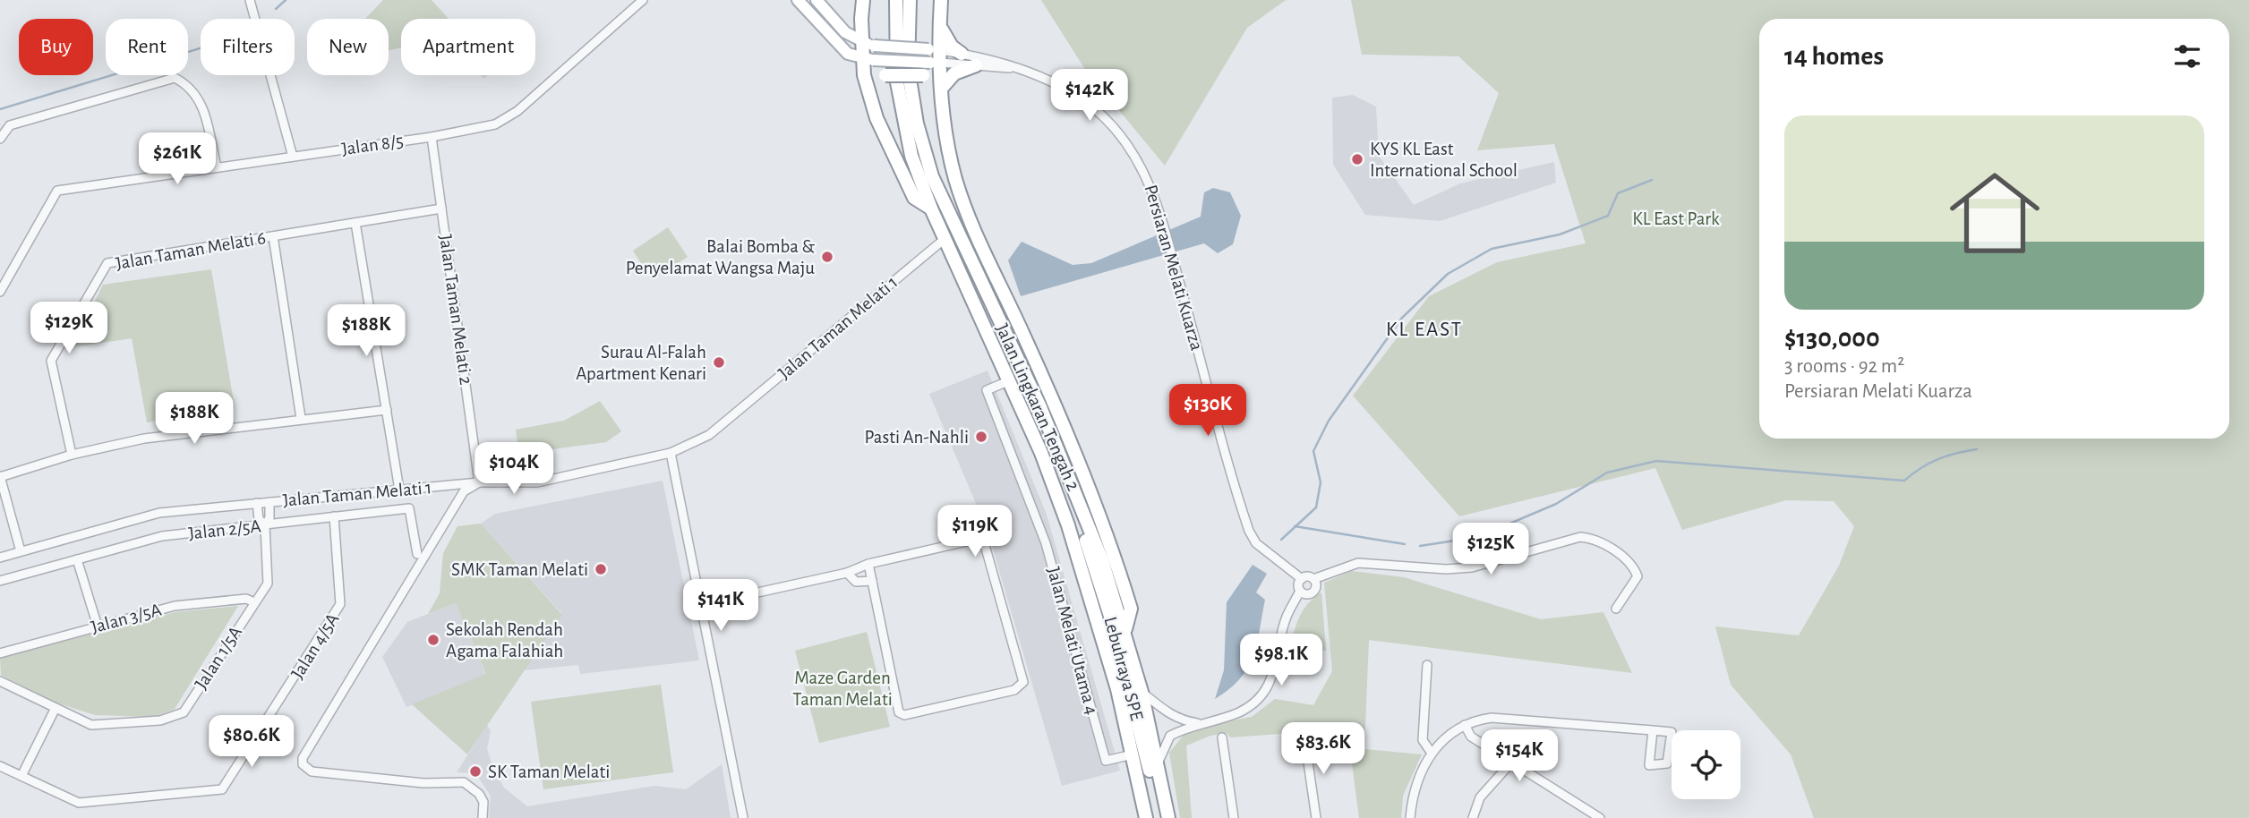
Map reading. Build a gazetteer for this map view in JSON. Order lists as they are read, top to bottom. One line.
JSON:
{"streets":{"highway":["Jalan Lingkaran Tengah 2","Lebuhraya SPE"],"street":["Jalan 8/5","Jalan Taman Melati 6","Persiaran Melati Kuarza","Jalan Taman Melati 2","Jalan Taman Melati 1","Jalan 2/5A","Jalan 3/5A","Jalan Melati Utama 4","Jalan 4/5A","Jalan 1/5A"]},"crossings":[["Jalan 8/5","Jalan Taman Melati 2"],["Jalan Taman Melati 6","Jalan Taman Melati 2"],["Jalan Taman Melati 2","Jalan Taman Melati 1"],["Jalan Taman Melati 1","Jalan Lingkaran Tengah 2"],["Jalan Taman Melati 1","Jalan 1/5A"],["Jalan Lingkaran Tengah 2","Jalan Melati Utama 4"],["Jalan Lingkaran Tengah 2","Lebuhraya SPE"],["Jalan 2/5A","Jalan 4/5A"],["Jalan 2/5A","Jalan 1/5A"],["Jalan 3/5A","Jalan 1/5A"]],"districts":["KL EAST"],"parks":["KL East Park","Maze Garden Taman Melati"],"places":["KYS KL East International School","Balai Bomba & Penyelamat Wangsa Maju","Surau Al-Falah Apartment Kenari","Pasti An-Nahli","SMK Taman Melati","Sekolah Rendah Agama Falahiah","SK Taman Melati"],"page":{"chip":["Buy","Rent","Filters","New","Apartment"],"heading":"14 homes","price":["$142K","$261K","$129K","$188K","$130K","$188K","$104K","$119K","$125K","$141K","$98.1K","$80.6K","$83.6K","$154K"],"list":[{"name":"$130,000","note":"3 rooms · 92 m² · Persiaran Melati Kuarza"}]}}
